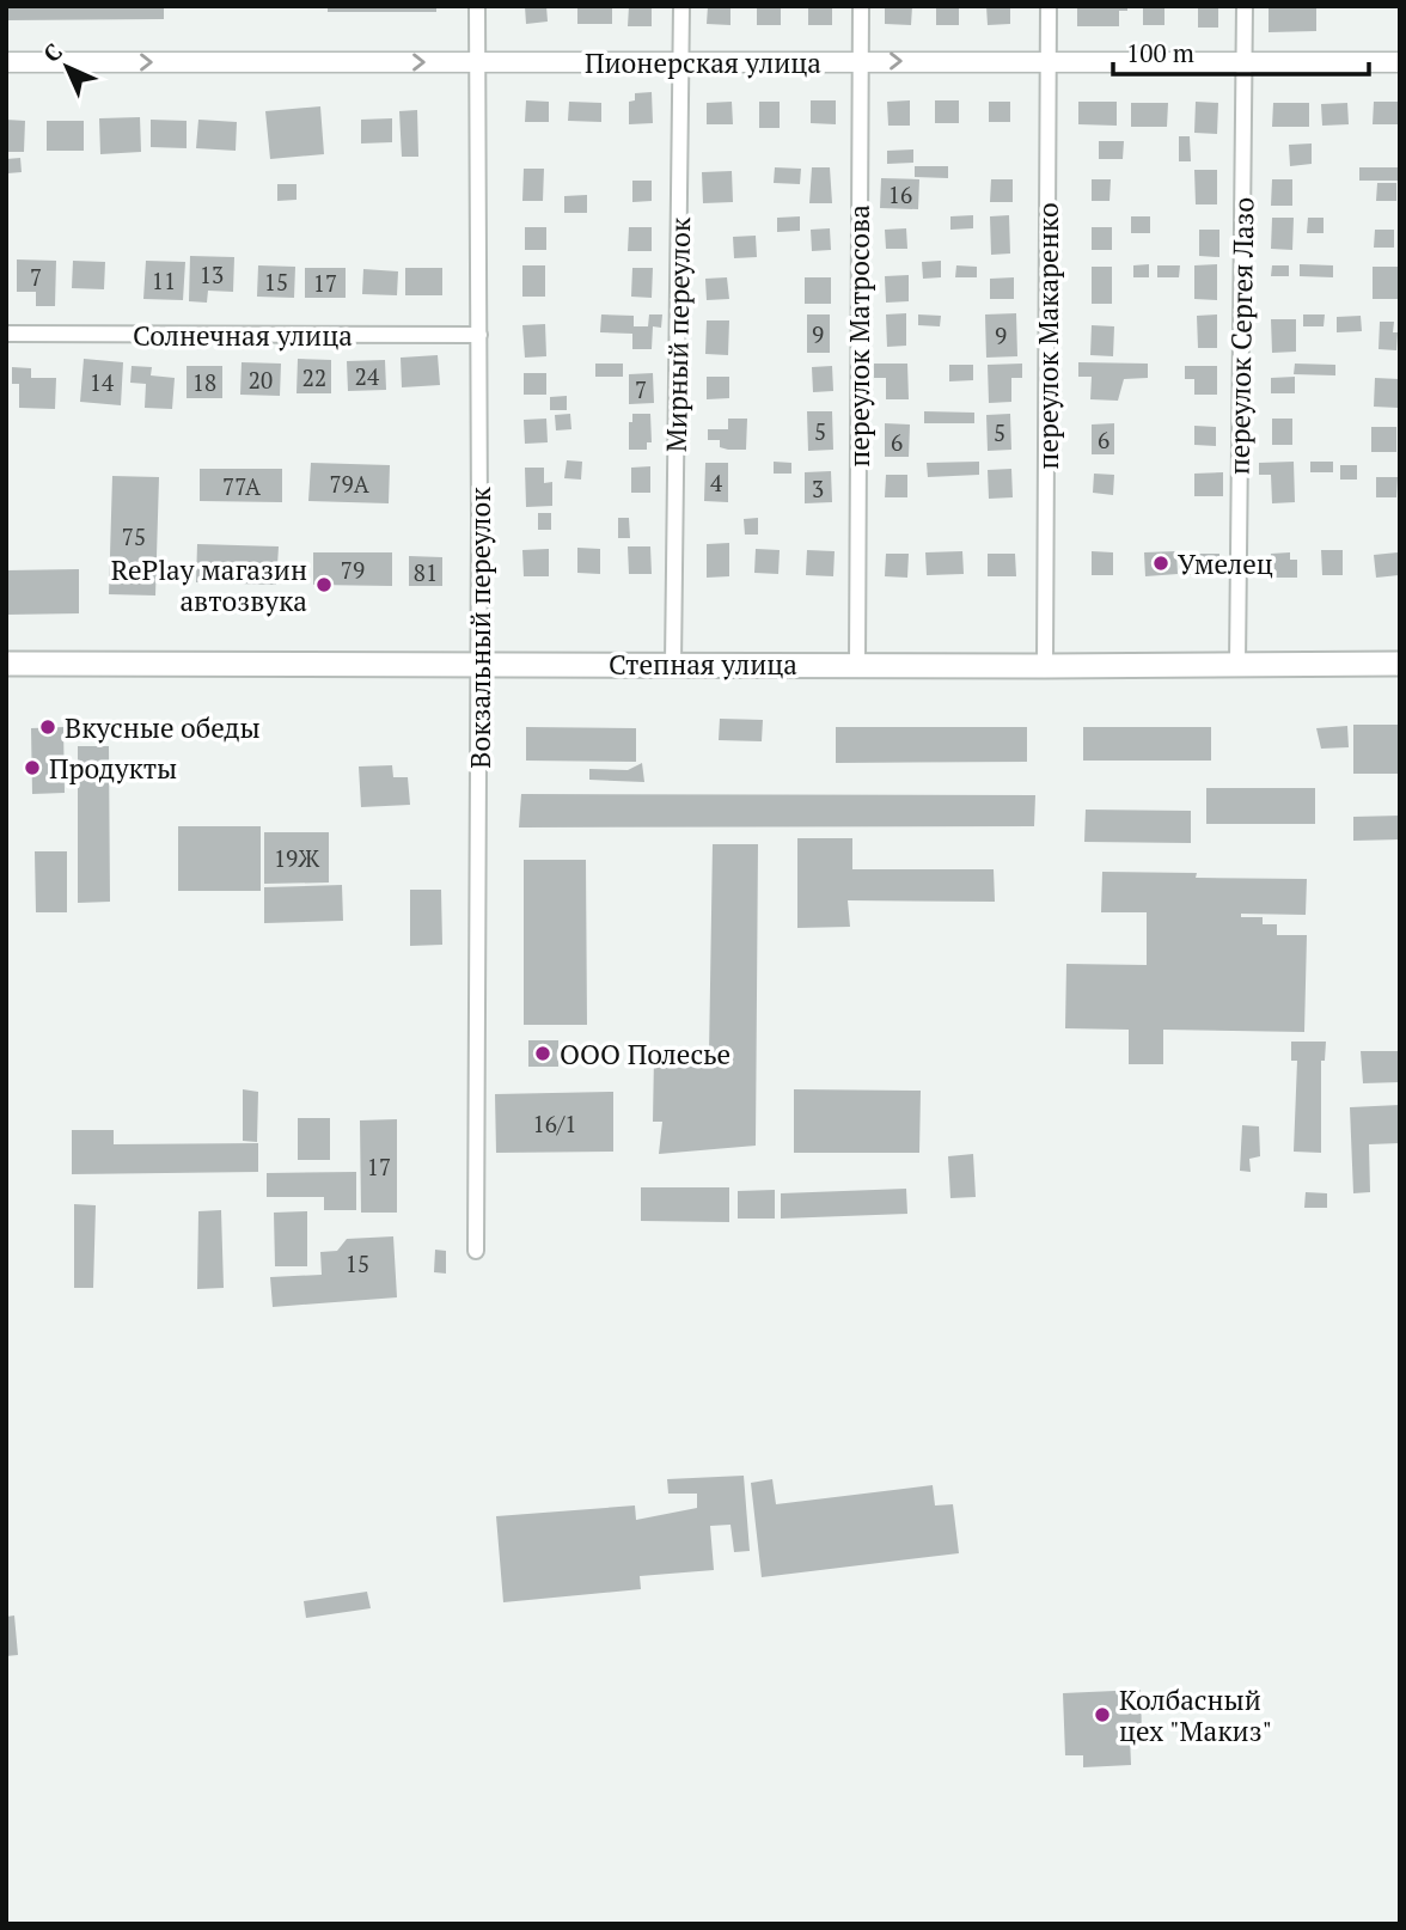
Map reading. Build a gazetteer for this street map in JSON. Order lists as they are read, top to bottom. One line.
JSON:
{"streets":{"main road":["Степная улица"],"street":["Пионерская улица","Солнечная улица","Мирный переулок","переулок Матросова","переулок Макаренко","переулок Сергея Лазо","Вокзальный переулок"]},"crossings":[["Пионерская улица","Мирный переулок"],["Пионерская улица","переулок Матросова"],["Пионерская улица","переулок Макаренко"],["Пионерская улица","переулок Сергея Лазо"],["Пионерская улица","Вокзальный переулок"],["Солнечная улица","Вокзальный переулок"],["Мирный переулок","Степная улица"],["переулок Матросова","Степная улица"],["переулок Макаренко","Степная улица"],["переулок Сергея Лазо","Степная улица"],["Вокзальный переулок","Степная улица"]],"one_way":["Пионерская улица"],"places":["Умелец","RePlay магазин автозвука","Вкусные обеды","Продукты","ООО Полесье","Колбасный цех \"Макиз\""],"house_numbers":["16","13","7","11","15","17","9","9","24","22","20","14","18","7","5","5","6","6","4","79А","77А","3","75","79","81","19Ж","16/1","17","15"],"scale_bar":"100 m","north":"top left"}
